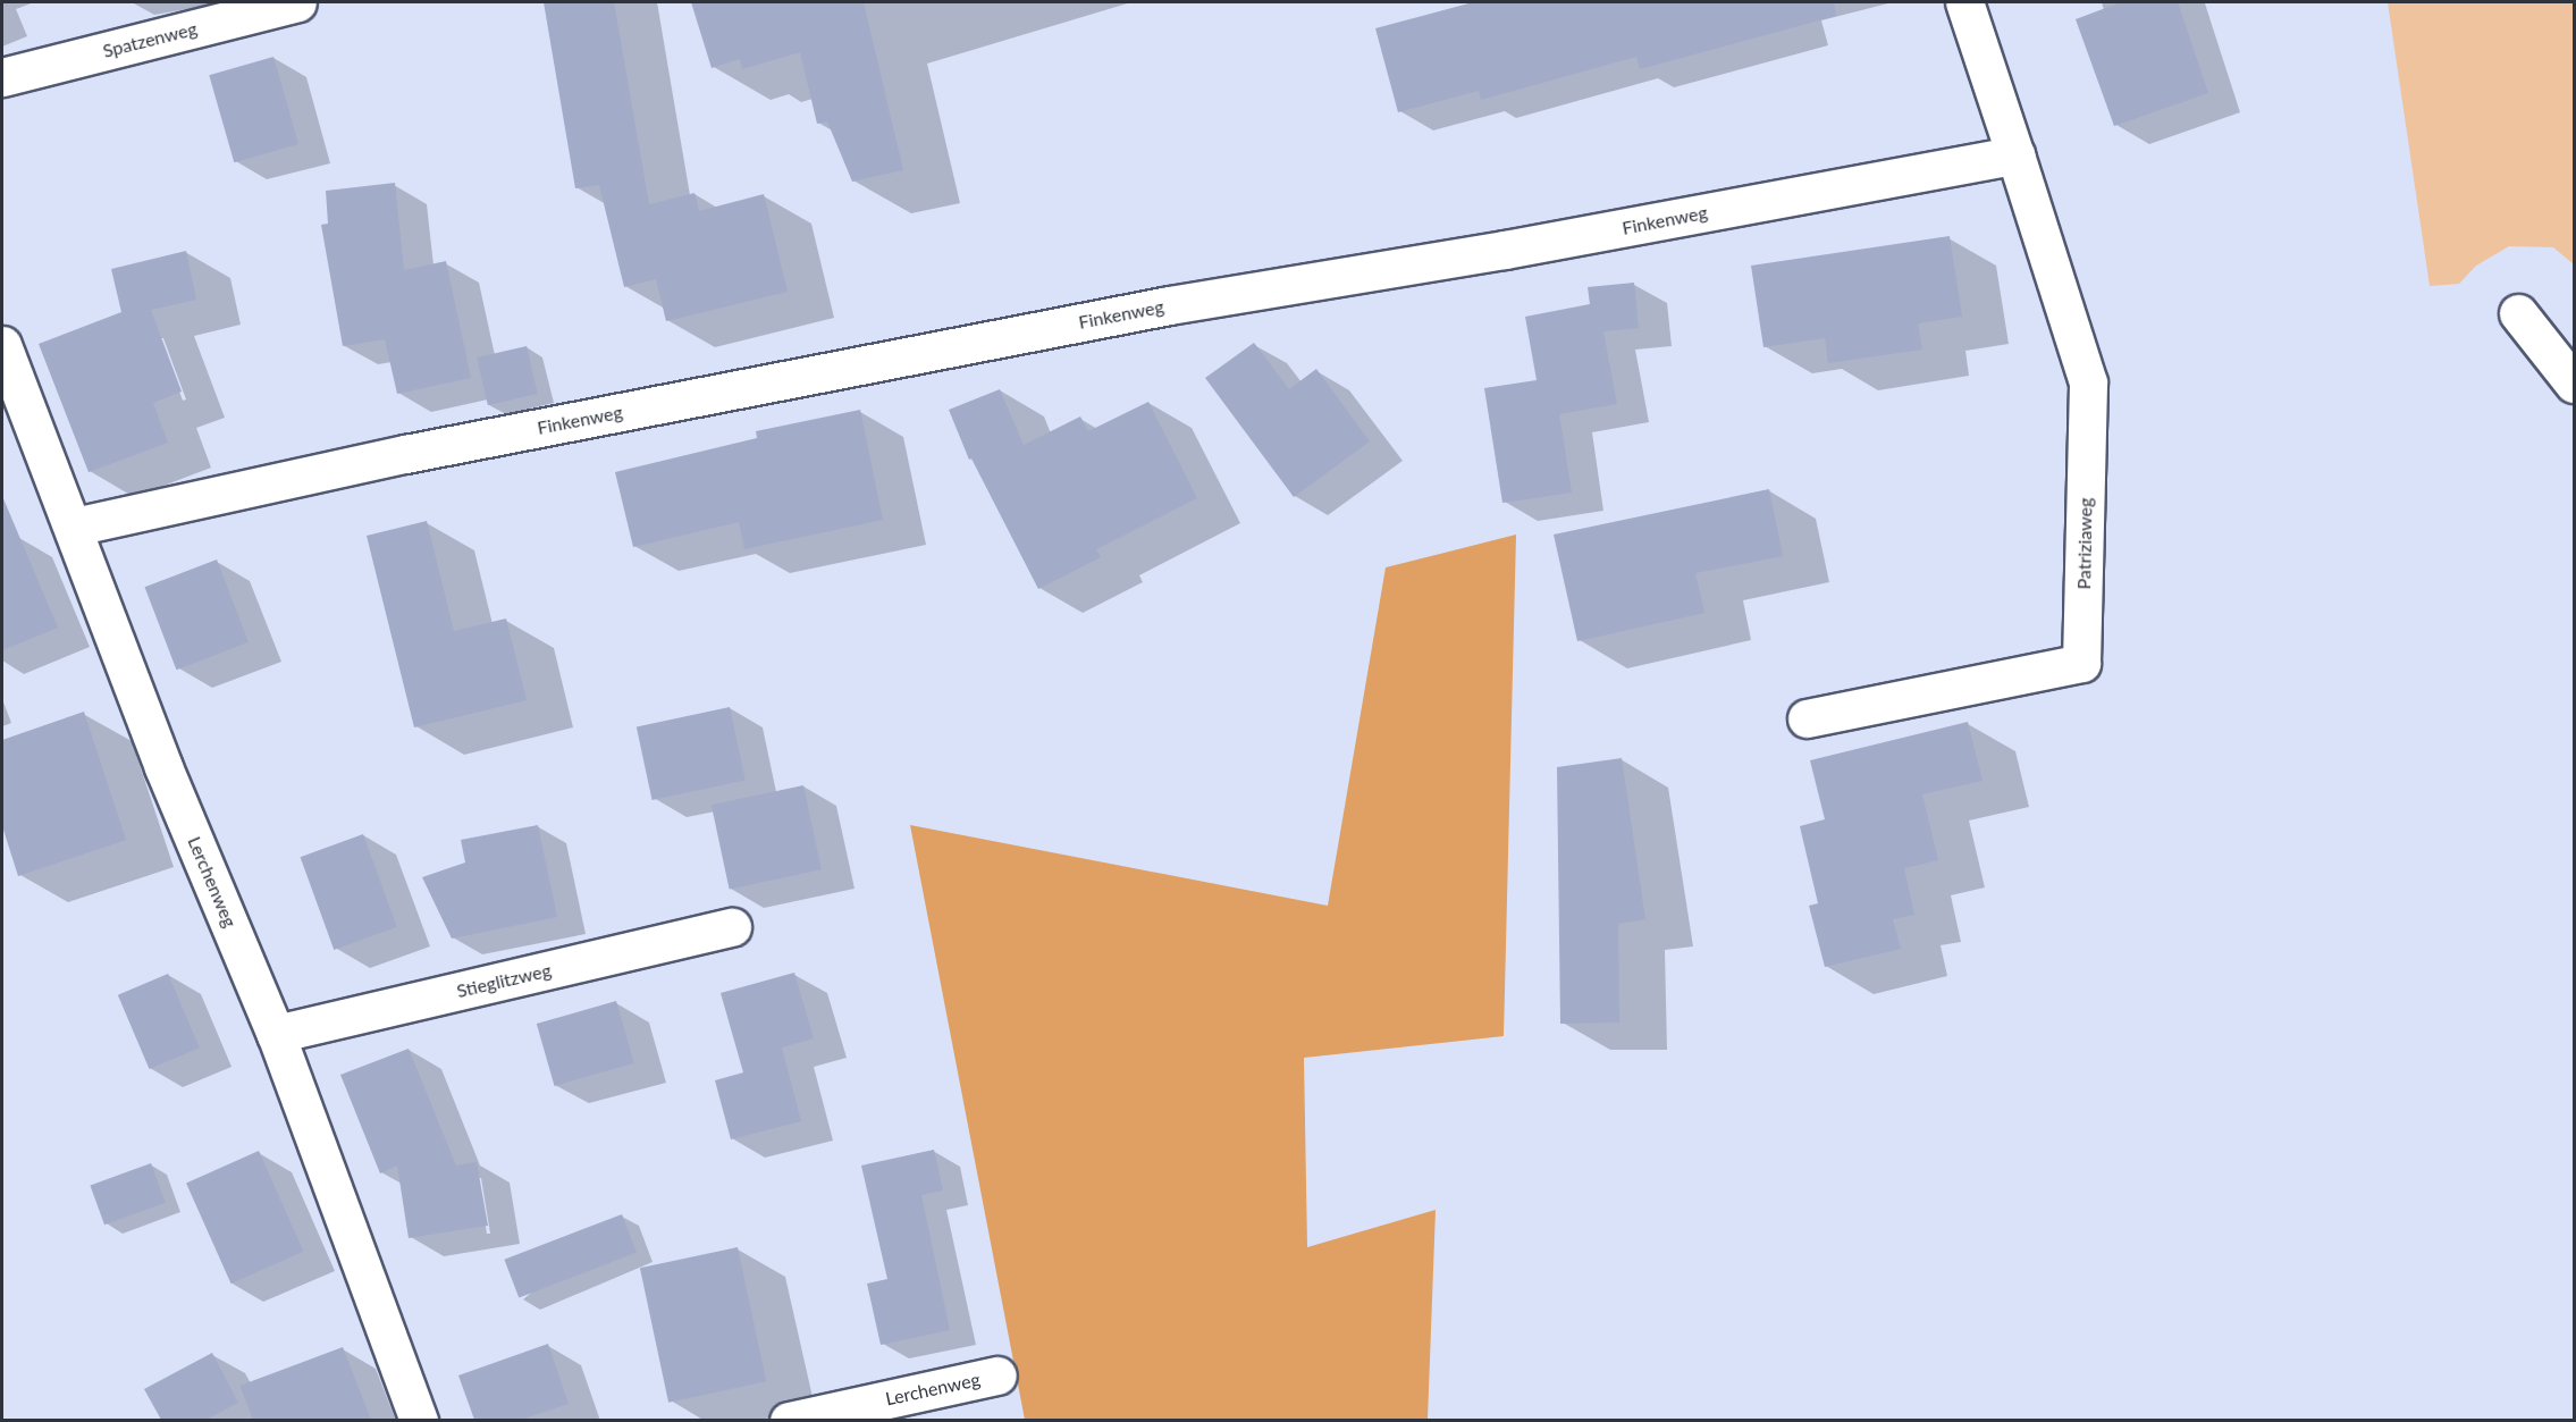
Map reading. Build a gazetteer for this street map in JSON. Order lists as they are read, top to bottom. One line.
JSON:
{"streets":{"street":["Spatzenweg","Finkenweg","Patriziaweg","Lerchenweg","Stieglitzweg"]},"crossings":[["Finkenweg","Patriziaweg"],["Finkenweg","Lerchenweg"],["Lerchenweg","Stieglitzweg"]]}
